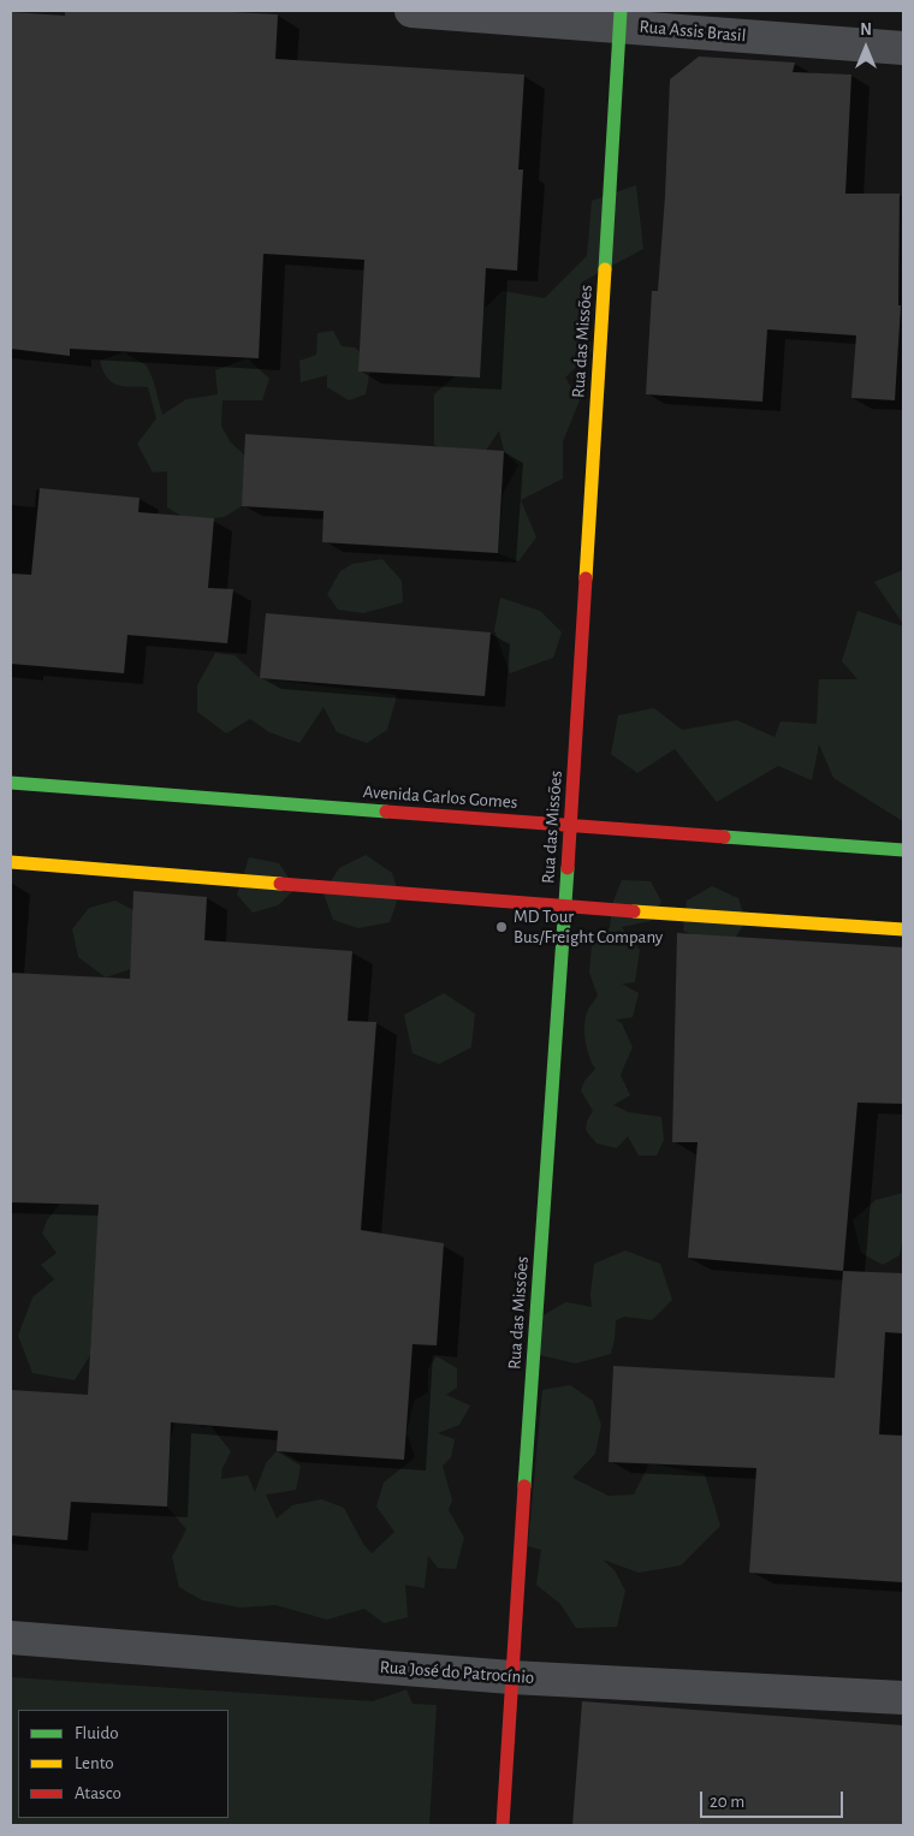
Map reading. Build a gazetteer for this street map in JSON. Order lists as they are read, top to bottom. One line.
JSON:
{"streets":{"street":["Rua Assis Brasil","Rua das Missões","Avenida Carlos Gomes","Rua José do Patrocínio"]},"crossings":[["Rua Assis Brasil","Rua das Missões"],["Rua das Missões","Avenida Carlos Gomes"],["Rua das Missões","Rua José do Patrocínio"]],"places":["MD Tour Bus/Freight Company"],"legend":["Fluido","Lento","Atasco"],"scale_bar":"20 m","north":"top"}
